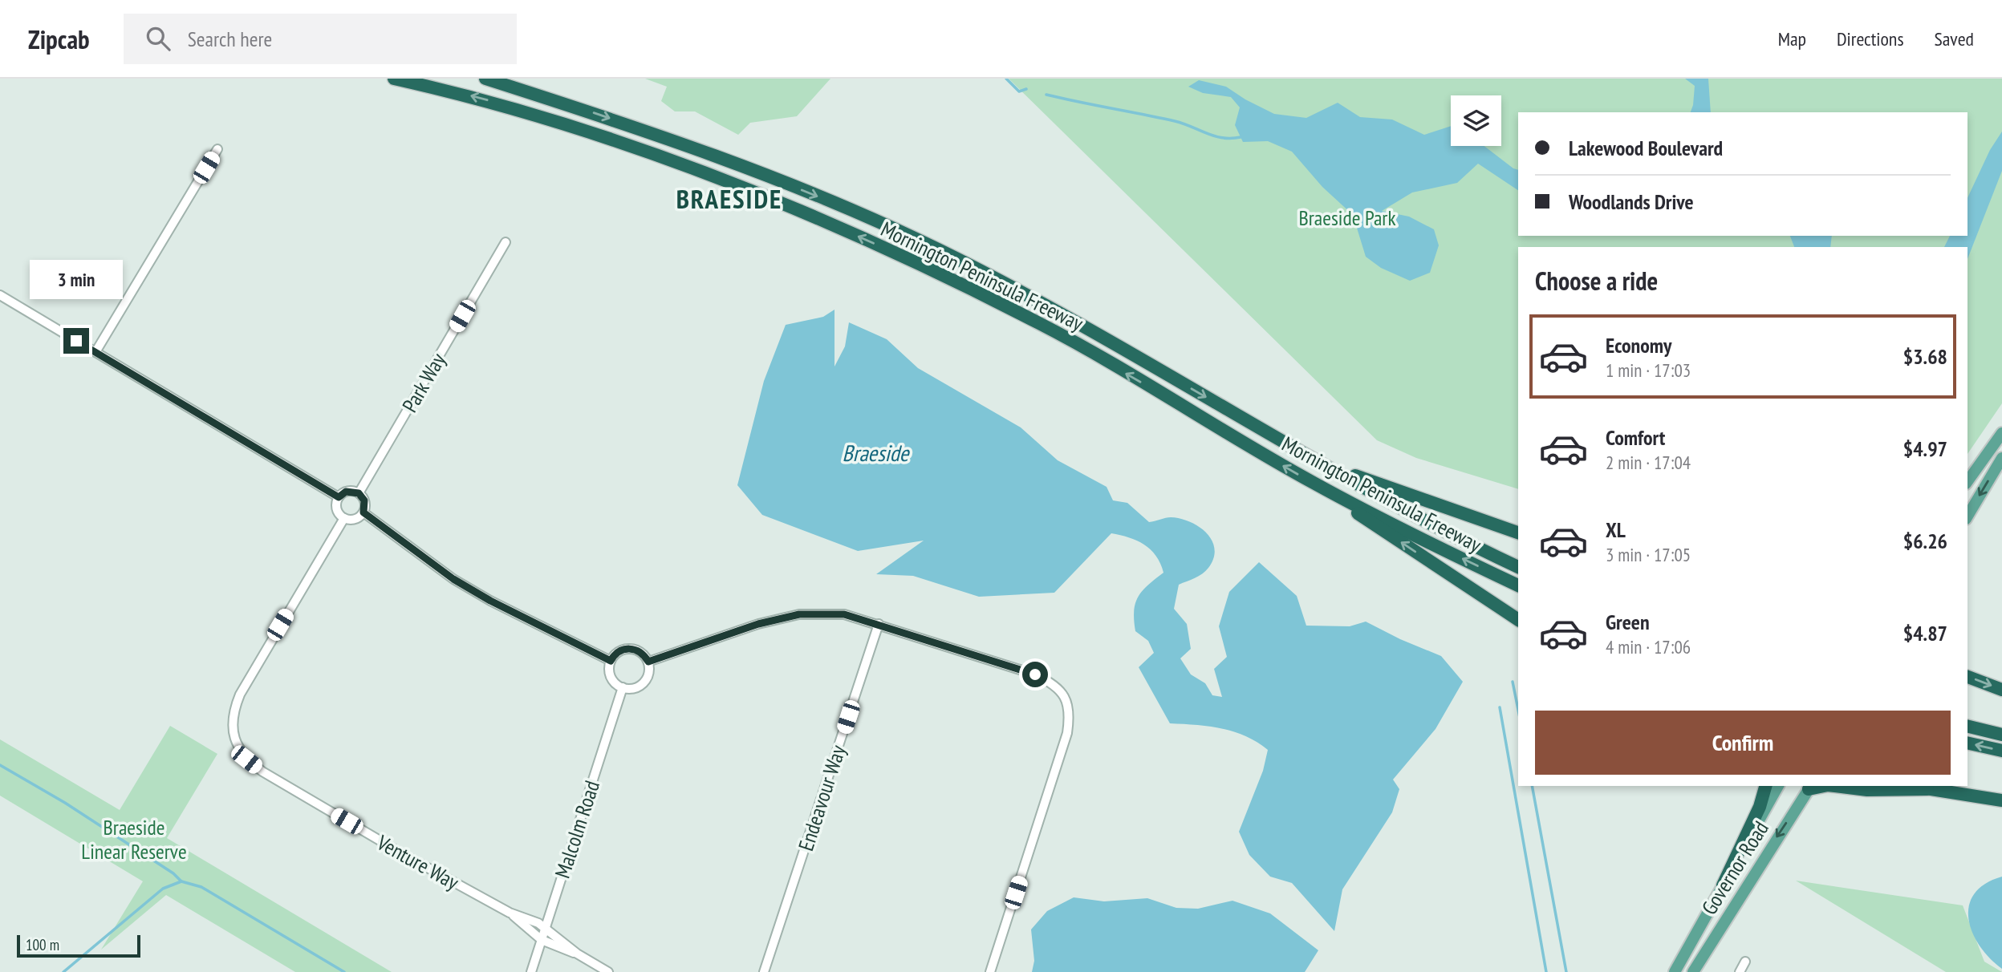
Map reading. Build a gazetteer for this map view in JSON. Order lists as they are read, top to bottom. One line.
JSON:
{"streets":{"highway":["Mornington Peninsula Freeway"],"main road":["Governor Road"],"street":["Park Way","Endeavour Way","Malcolm Road","Venture Way"]},"crossings":[["Park Way","Venture Way"],["Malcolm Road","Venture Way"]],"districts":["BRAESIDE"],"water":["Braeside"],"parks":["Braeside Park","Braeside Linear Reserve"],"scale_bar":"100 m","page":{"header":"Zipcab","search":"Search here","nav":["Map","Directions","Saved"],"banner":["Lakewood Boulevard","Woodlands Drive"],"heading":"Choose a ride","bubble":"3 min","list":[{"name":"Economy","note":"1 min · 17:03","value":"$3.68"},{"name":"Comfort","note":"2 min · 17:04","value":"$4.97"},{"name":"XL","note":"3 min · 17:05","value":"$6.26"},{"name":"Green","note":"4 min · 17:06","value":"$4.87"}],"buttons":"Confirm","scale":"100 m"}}
